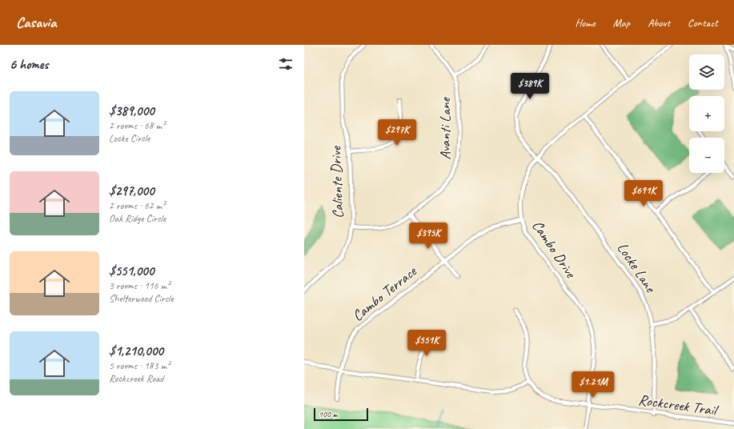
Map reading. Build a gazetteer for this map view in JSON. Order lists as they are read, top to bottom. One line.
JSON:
{"streets":{"street":["Avanti Lane","Caliente Drive","Cambo Drive","Locke Lane","Cambo Terrace","Rockcreek Trail"]},"crossings":[["Avanti Lane","Caliente Drive"],["Cambo Drive","Locke Lane"],["Cambo Drive","Cambo Terrace"],["Cambo Drive","Rockcreek Trail"],["Locke Lane","Rockcreek Trail"]],"scale_bar":"100 m","page":{"header":"Casavia","nav":["Home","Map","About","Contact"],"heading":"6 homes","map_buttons":["+","−"],"price":["$389K","$297K","$691K","$395K","$551K","$1.21M"],"list":[{"name":"$389,000","note":"2 rooms · 68 m² · Locke Circle"},{"name":"$297,000","note":"2 rooms · 62 m² · Oak Ridge Circle"},{"name":"$551,000","note":"3 rooms · 116 m² · Shelterwood Circle"},{"name":"$1,210,000","note":"5 rooms · 183 m² · Rockcreek Road"}],"scale":"100 m"}}
